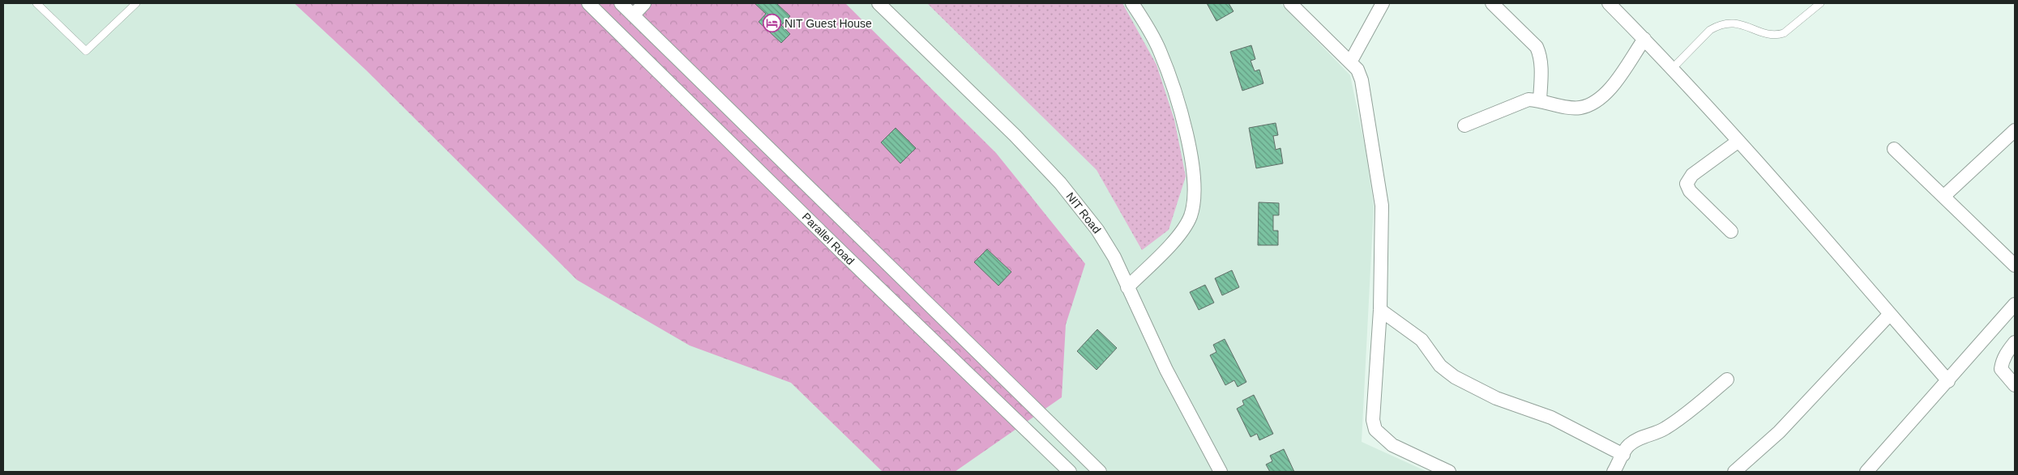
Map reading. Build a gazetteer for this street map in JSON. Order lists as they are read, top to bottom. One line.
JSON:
{"streets":{"street":["NIT Road","Parallel Road"]},"places":{"hotel":["NIT Guest House"]}}
